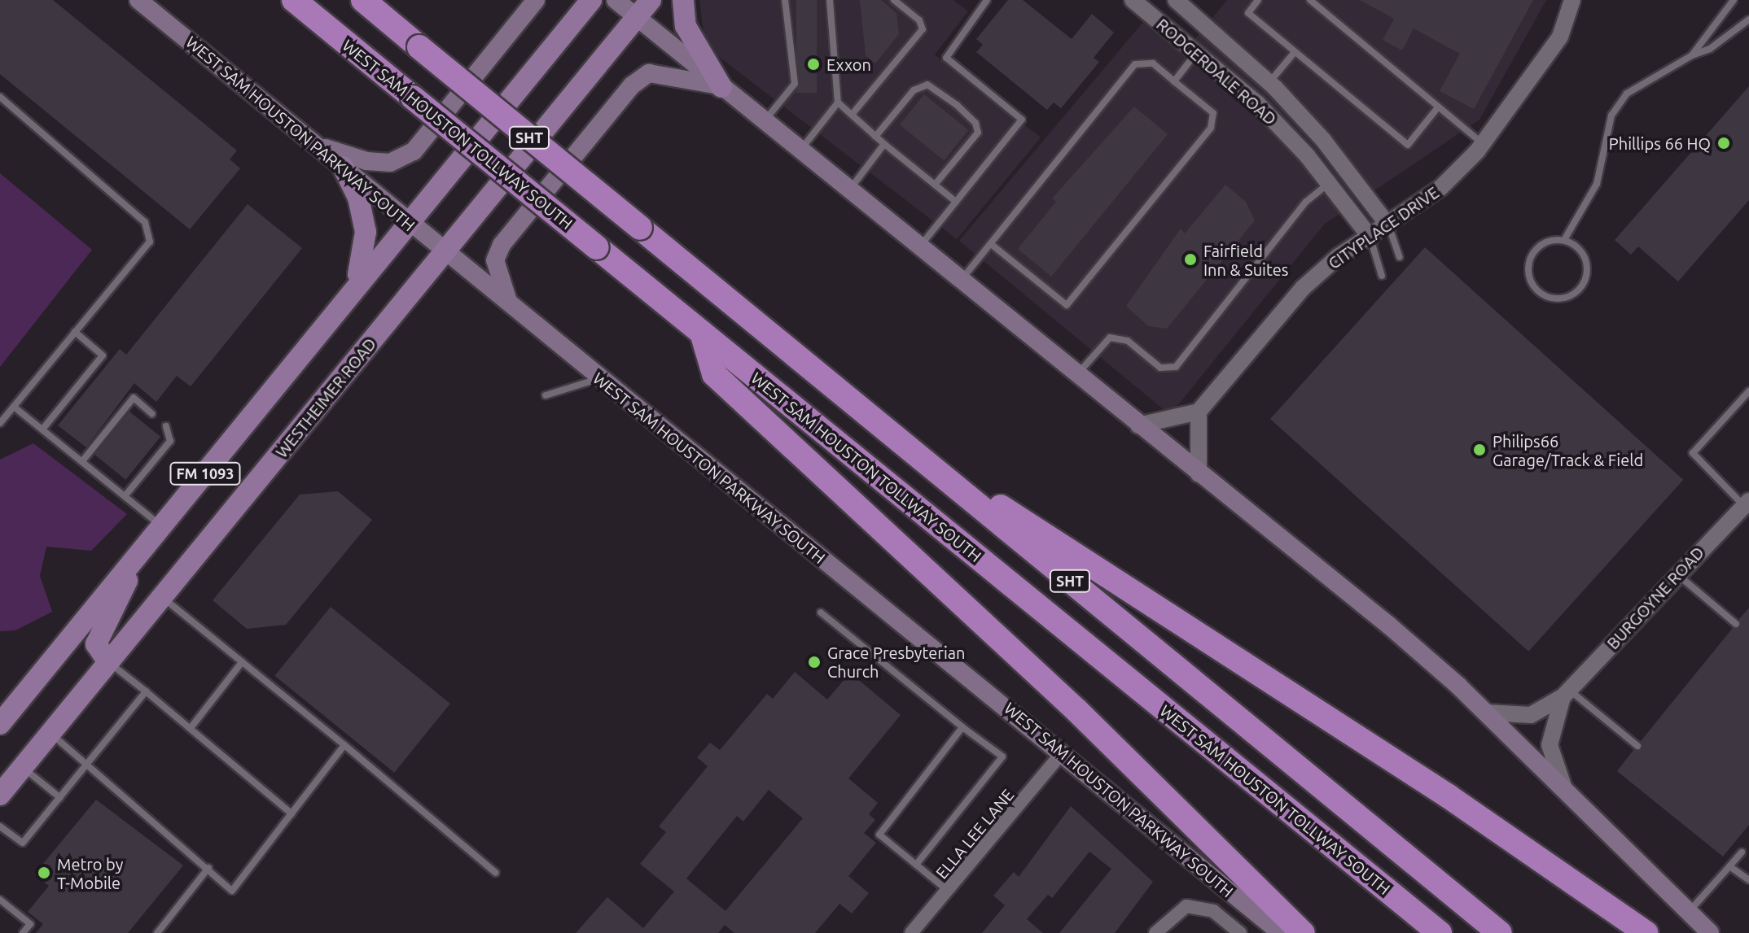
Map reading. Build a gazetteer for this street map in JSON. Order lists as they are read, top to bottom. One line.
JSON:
{"streets":{"highway":["WEST SAM HOUSTON TOLLWAY SOUTH","SHT"],"main road":["WEST SAM HOUSTON PARKWAY SOUTH","WESTHEIMER ROAD","FM 1093"],"street":["RODGERDALE ROAD","CITYPLACE DRIVE","BURGOYNE ROAD","ELLA LEE LANE"]},"crossings":[["RODGERDALE ROAD","CITYPLACE DRIVE"],["WEST SAM HOUSTON PARKWAY SOUTH","WESTHEIMER ROAD"],["WEST SAM HOUSTON PARKWAY SOUTH","FM 1093"],["WEST SAM HOUSTON PARKWAY SOUTH","ELLA LEE LANE"]],"places":["Exxon","Phillips 66 HQ","Fairfield Inn & Suites","Philips66 Garage/Track & Field","Grace Presbyterian Church","Metro by T-Mobile"]}
